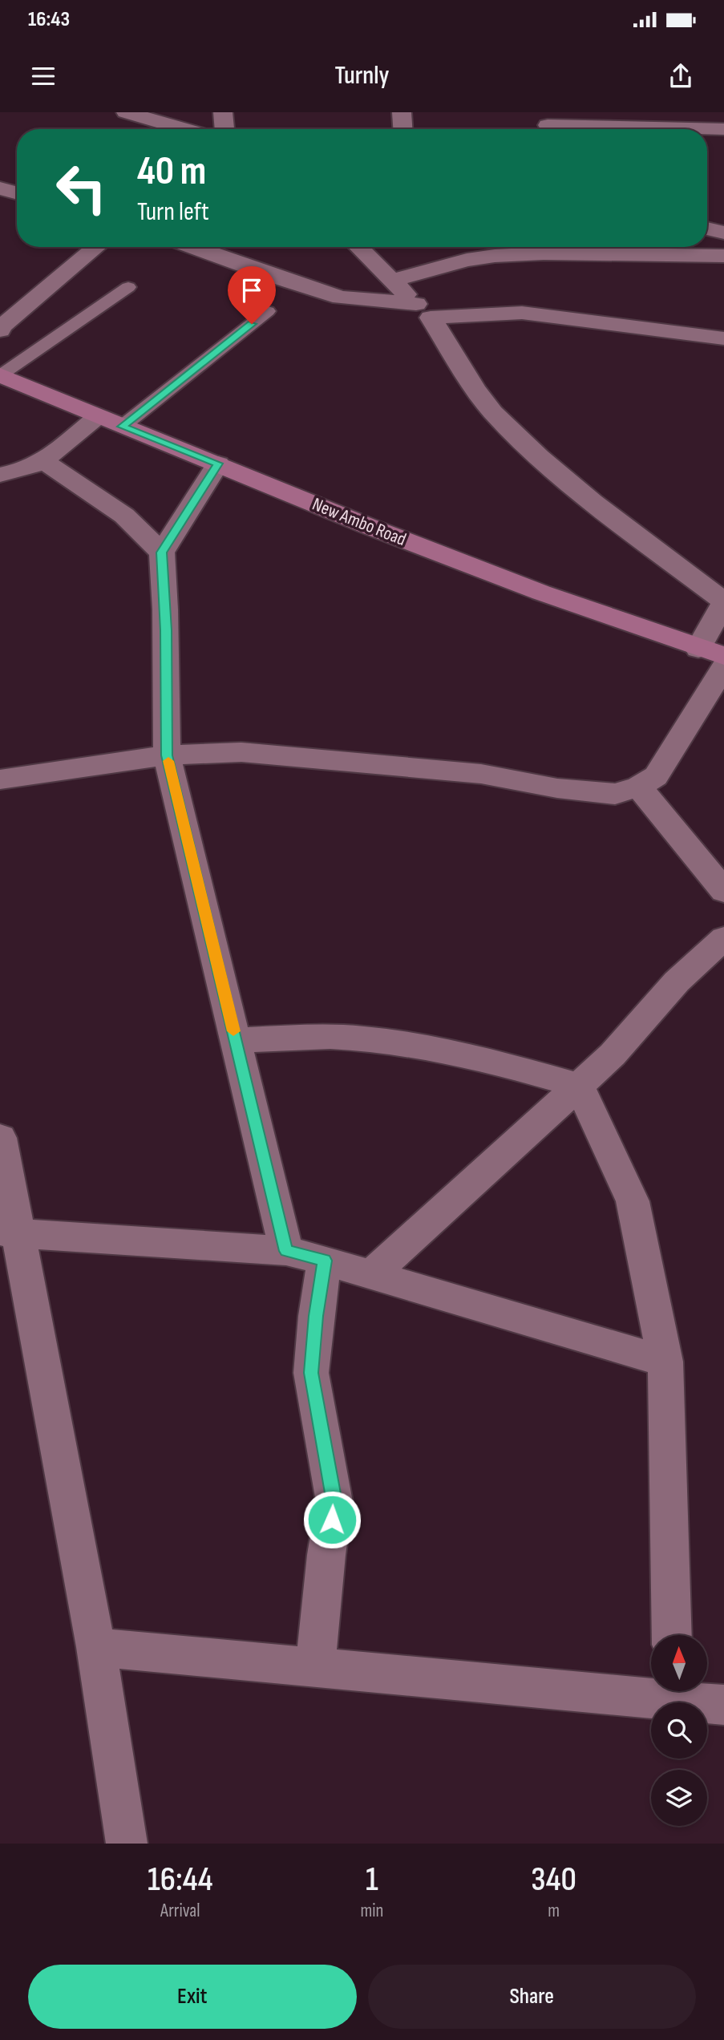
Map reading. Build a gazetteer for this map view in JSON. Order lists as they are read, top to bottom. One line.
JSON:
{"streets":{"main road":["New Ambo Road"]},"north":"top","page":{"status":"16:43","header":"Turnly","turn":["40 m","Turn left"],"eta":["16:44","Arrival","1","min","340","m"],"buttons":["Exit","Share"]}}
